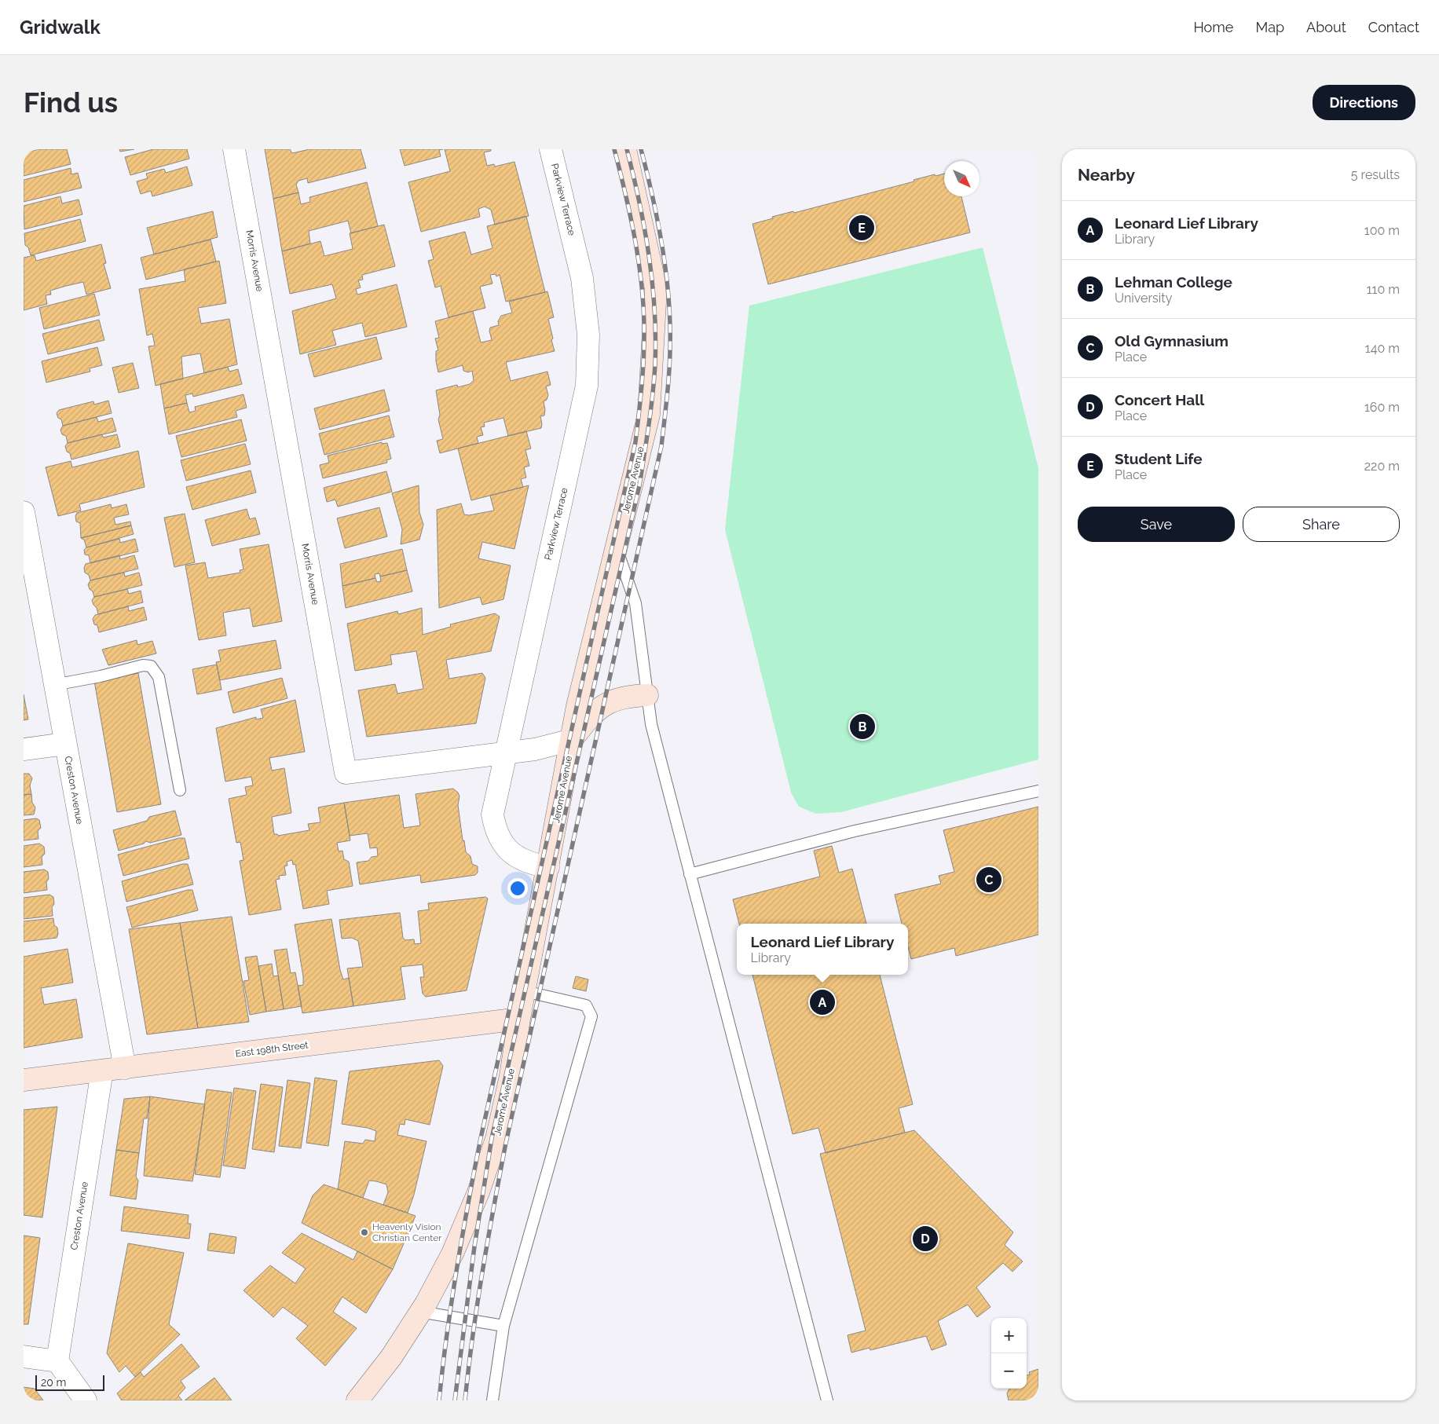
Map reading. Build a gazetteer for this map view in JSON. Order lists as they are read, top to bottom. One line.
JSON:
{"streets":{"main road":["Jerome Avenue","East 198th Street"],"street":["Parkview Terrace","Morris Avenue","Creston Avenue"]},"crossings":[["Parkview Terrace","Morris Avenue"],["Parkview Terrace","Jerome Avenue"],["Morris Avenue","Jerome Avenue"],["Jerome Avenue","East 198th Street"],["Creston Avenue","East 198th Street"]],"places":["Heavenly Vision Christian Center"],"scale_bar":"20 m","north":"bottom right","page":{"header":"Gridwalk","nav":["Home","Map","About","Contact"],"buttons":["Directions",["Save","Share"]],"title":"Find us","heading":["Nearby","5 results"],"list":[{"mark":"A","name":"Leonard Lief Library","note":"Library","value":"100 m"},{"mark":"B","name":"Lehman College","note":"University","value":"110 m"},{"mark":"C","name":"Old Gymnasium","note":"Place","value":"140 m"},{"mark":"D","name":"Concert Hall","note":"Place","value":"160 m"},{"mark":"E","name":"Student Life","note":"Place","value":"220 m"}],"pins":["E","B","C","A","D"],"popup":["Leonard Lief Library","Library"],"map_buttons":["+","−"],"scale":"20 m"}}
